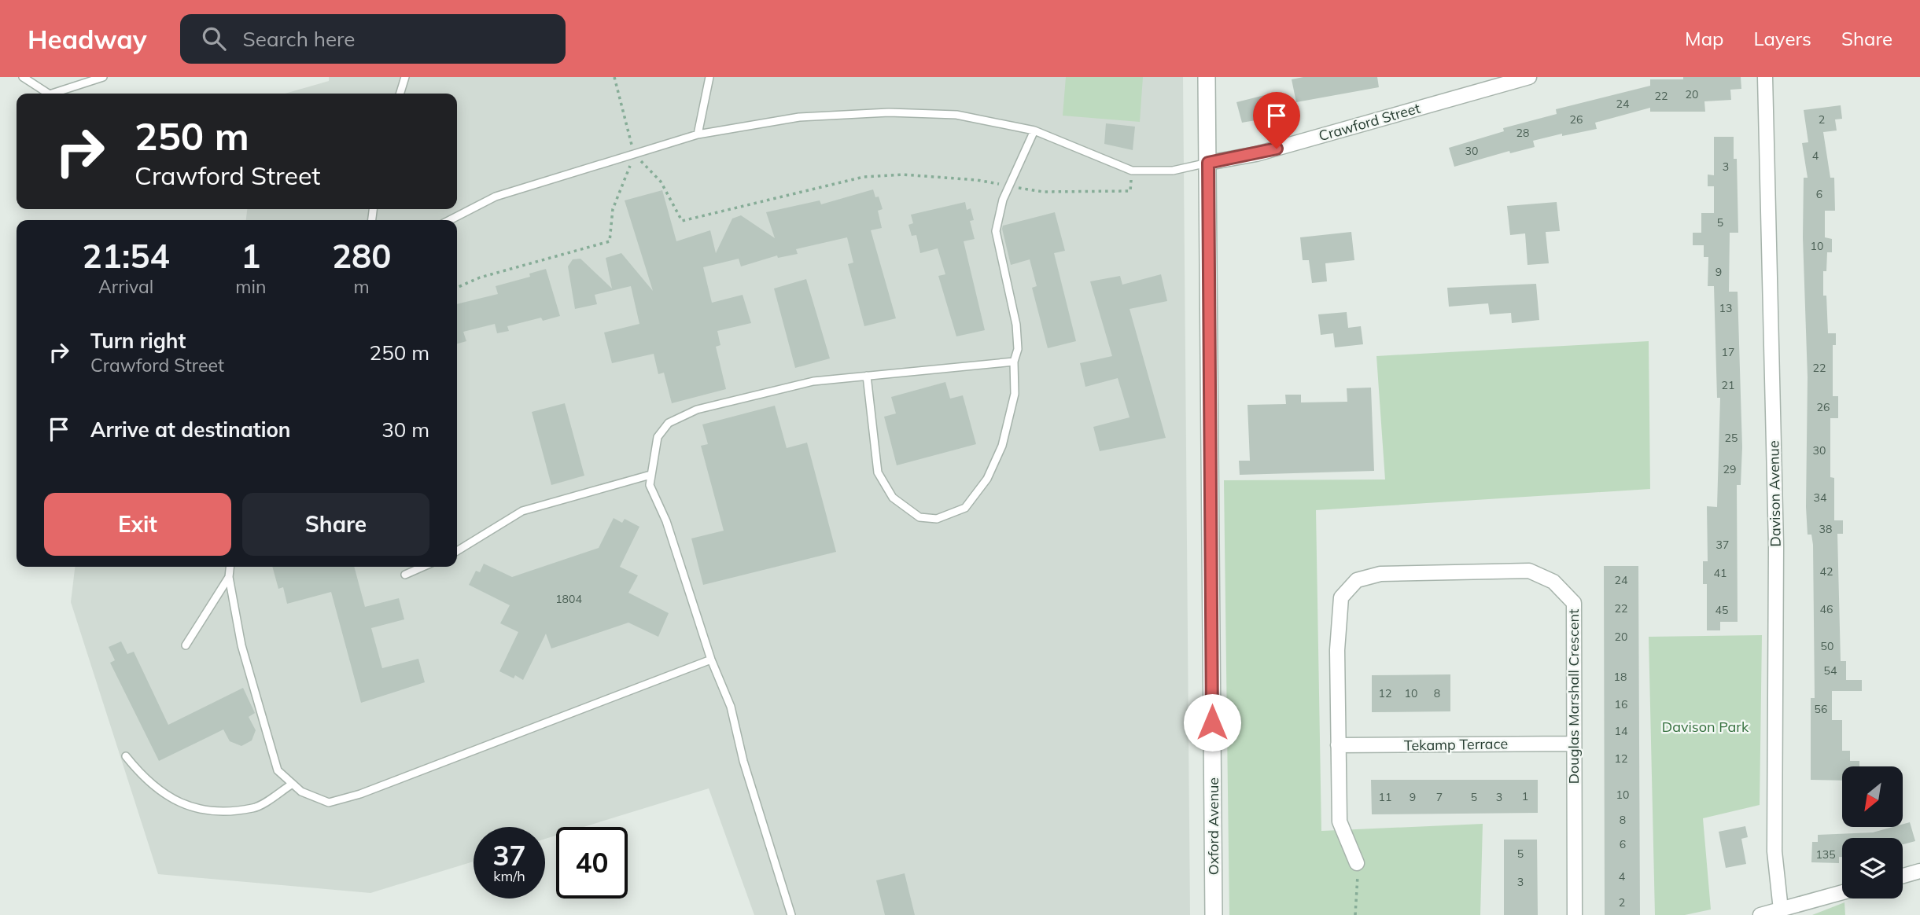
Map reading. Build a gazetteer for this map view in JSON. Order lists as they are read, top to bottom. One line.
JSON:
{"streets":{"street":["Crawford Street","Davison Avenue","Douglas Marshall Crescent","Tekamp Terrace","Oxford Avenue"]},"crossings":[["Crawford Street","Oxford Avenue"],["Douglas Marshall Crescent","Tekamp Terrace"]],"parks":["Davison Park"],"house_numbers":["20","22","24","26","2","28","30","4","3","6","5","10","9","13","17","22","21","26","25","30","29","34","38","37","42","41","24","1804","22","46","45","20","50","54","18","12","10","8","16","56","14","12","10","1","11","9","7","5","3","8","6","5","135","4","3","2"],"north":"bottom left","page":{"header":"Headway","search":"Search here","nav":["Map","Layers","Share"],"turn":["250 m","Crawford Street"],"eta":["21:54","Arrival","1","min","280","m"],"list":[{"name":"Turn right","note":"Crawford Street","value":"250 m"},{"name":"Arrive at destination","value":"30 m"}],"buttons":["Exit","Share"],"speed":"37 km/h","limit":"40"}}
